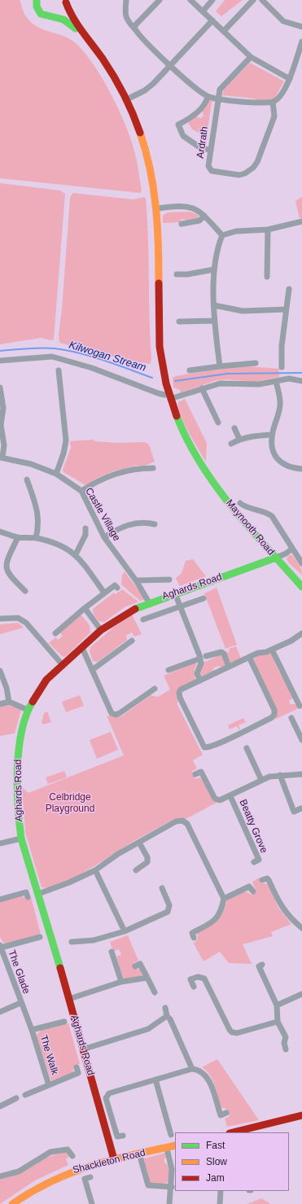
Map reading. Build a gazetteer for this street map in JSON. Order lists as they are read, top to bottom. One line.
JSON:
{"streets":{"street":["Ardrath","Castle Village","Maynooth Road","Aghards Road","Beatty Grove","The Glade","The Walk","Shackleton Road"]},"crossings":[["Castle Village","Aghards Road"],["Maynooth Road","Aghards Road"],["Aghards Road","Shackleton Road"],["The Glade","The Walk"]],"water":["Kilwogan Stream"],"parks":["Celbridge Playground"],"legend":["Fast","Slow","Jam"]}
